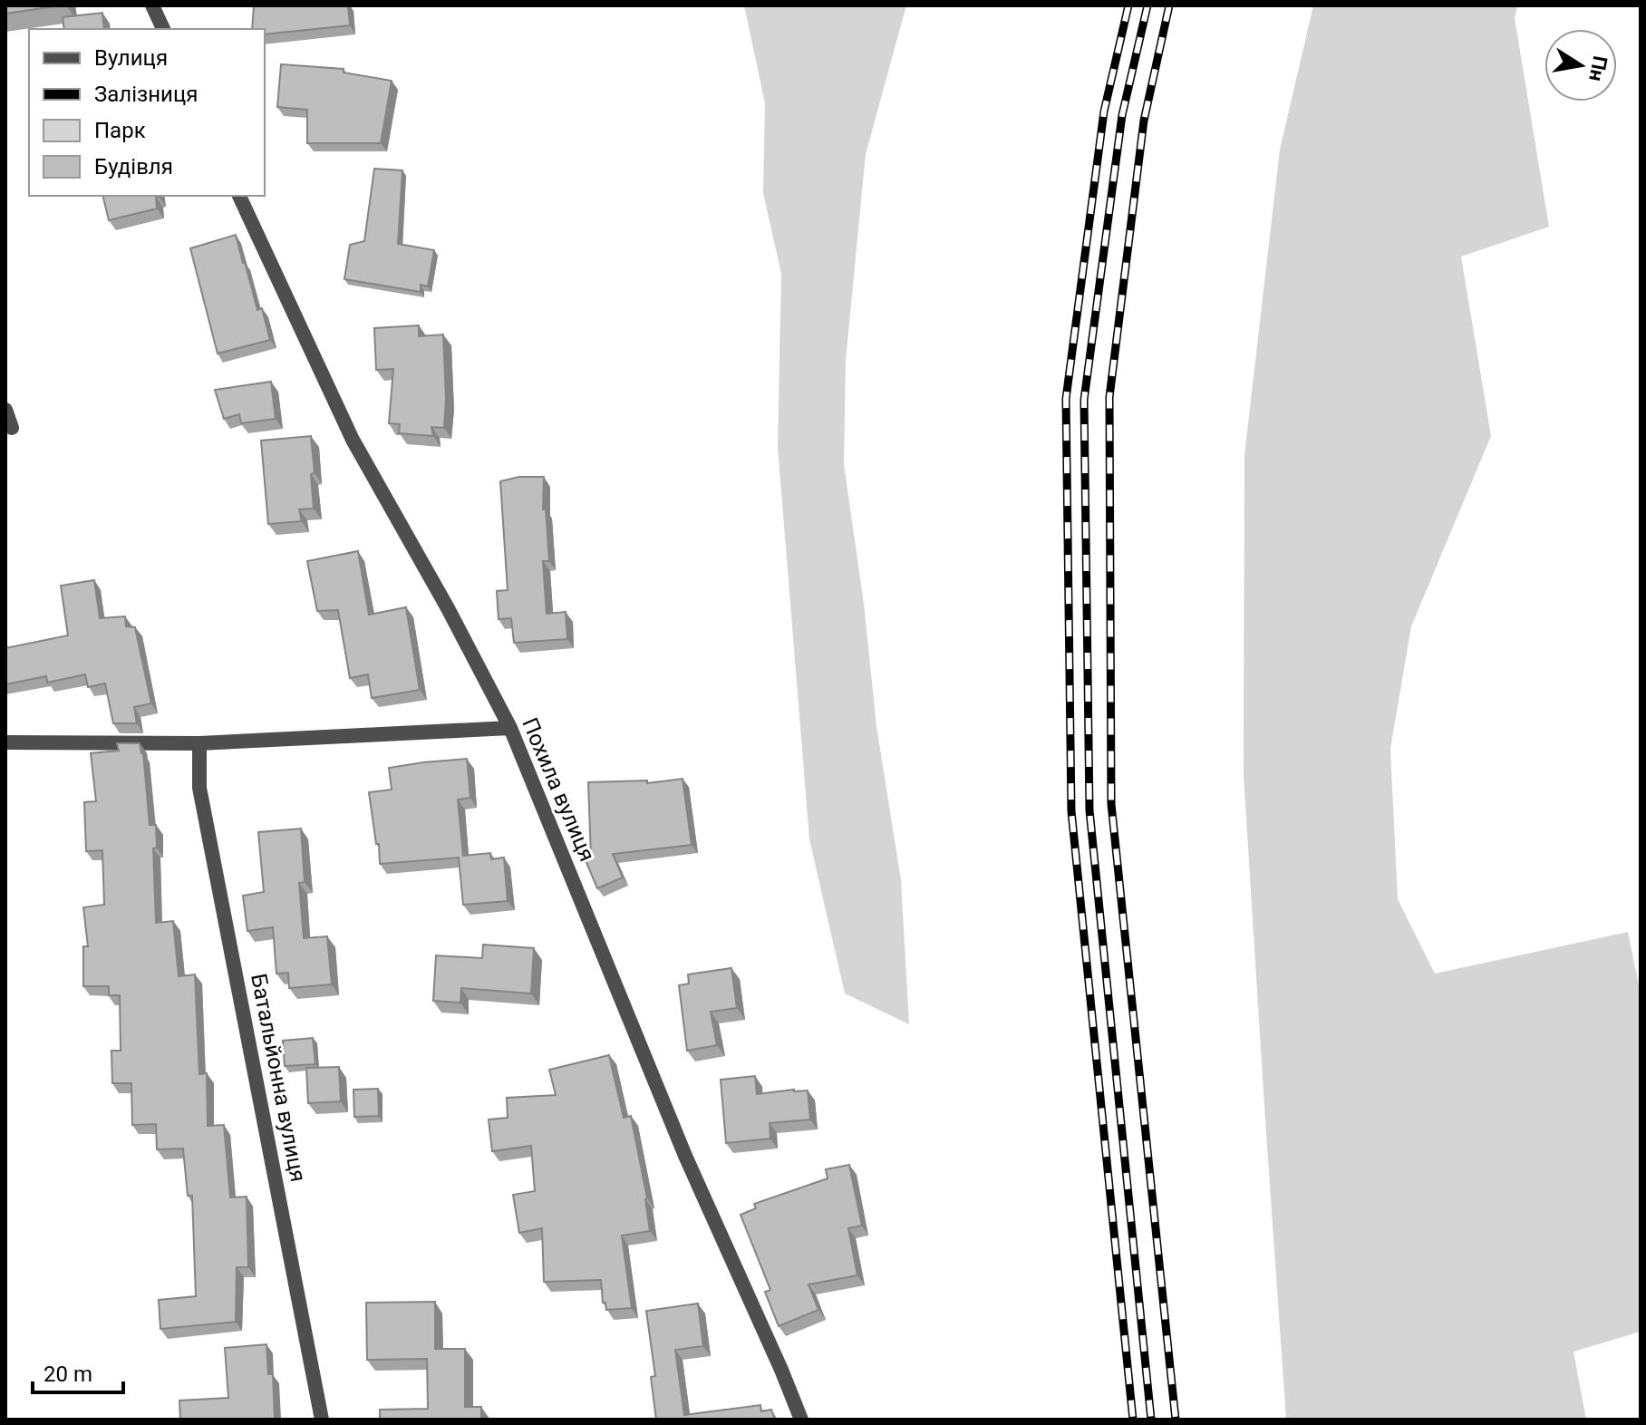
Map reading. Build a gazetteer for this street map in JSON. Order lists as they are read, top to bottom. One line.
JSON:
{"streets":{"street":["Похила вулиця","Батальйонна вулиця"]},"legend":["Вулиця","Залізниця","Парк","Будівля"],"scale_bar":"20 m","north":"right"}
